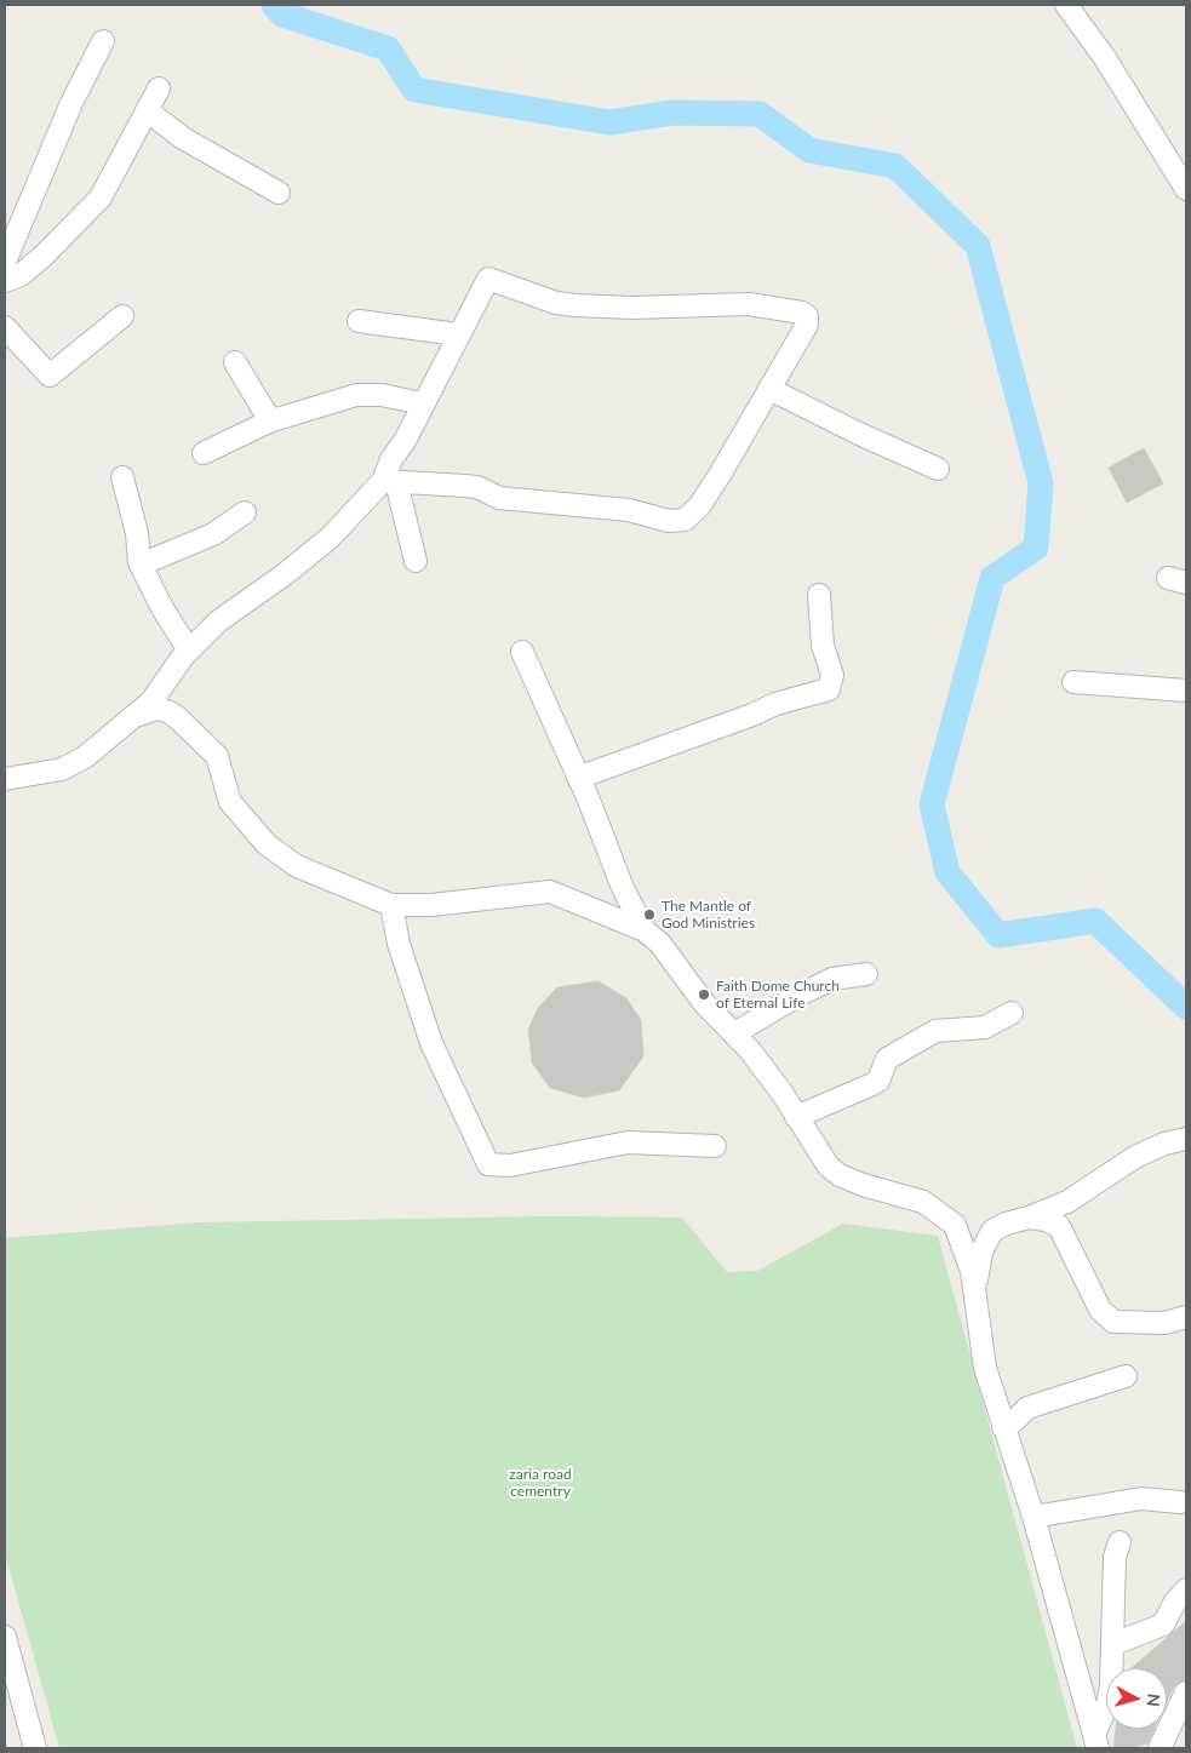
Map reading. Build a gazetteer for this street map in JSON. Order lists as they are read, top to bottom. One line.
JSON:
{"parks":["zaria road cementry"],"places":["The Mantle of God Ministries","Faith Dome Church of Eternal Life"],"north":"right"}
